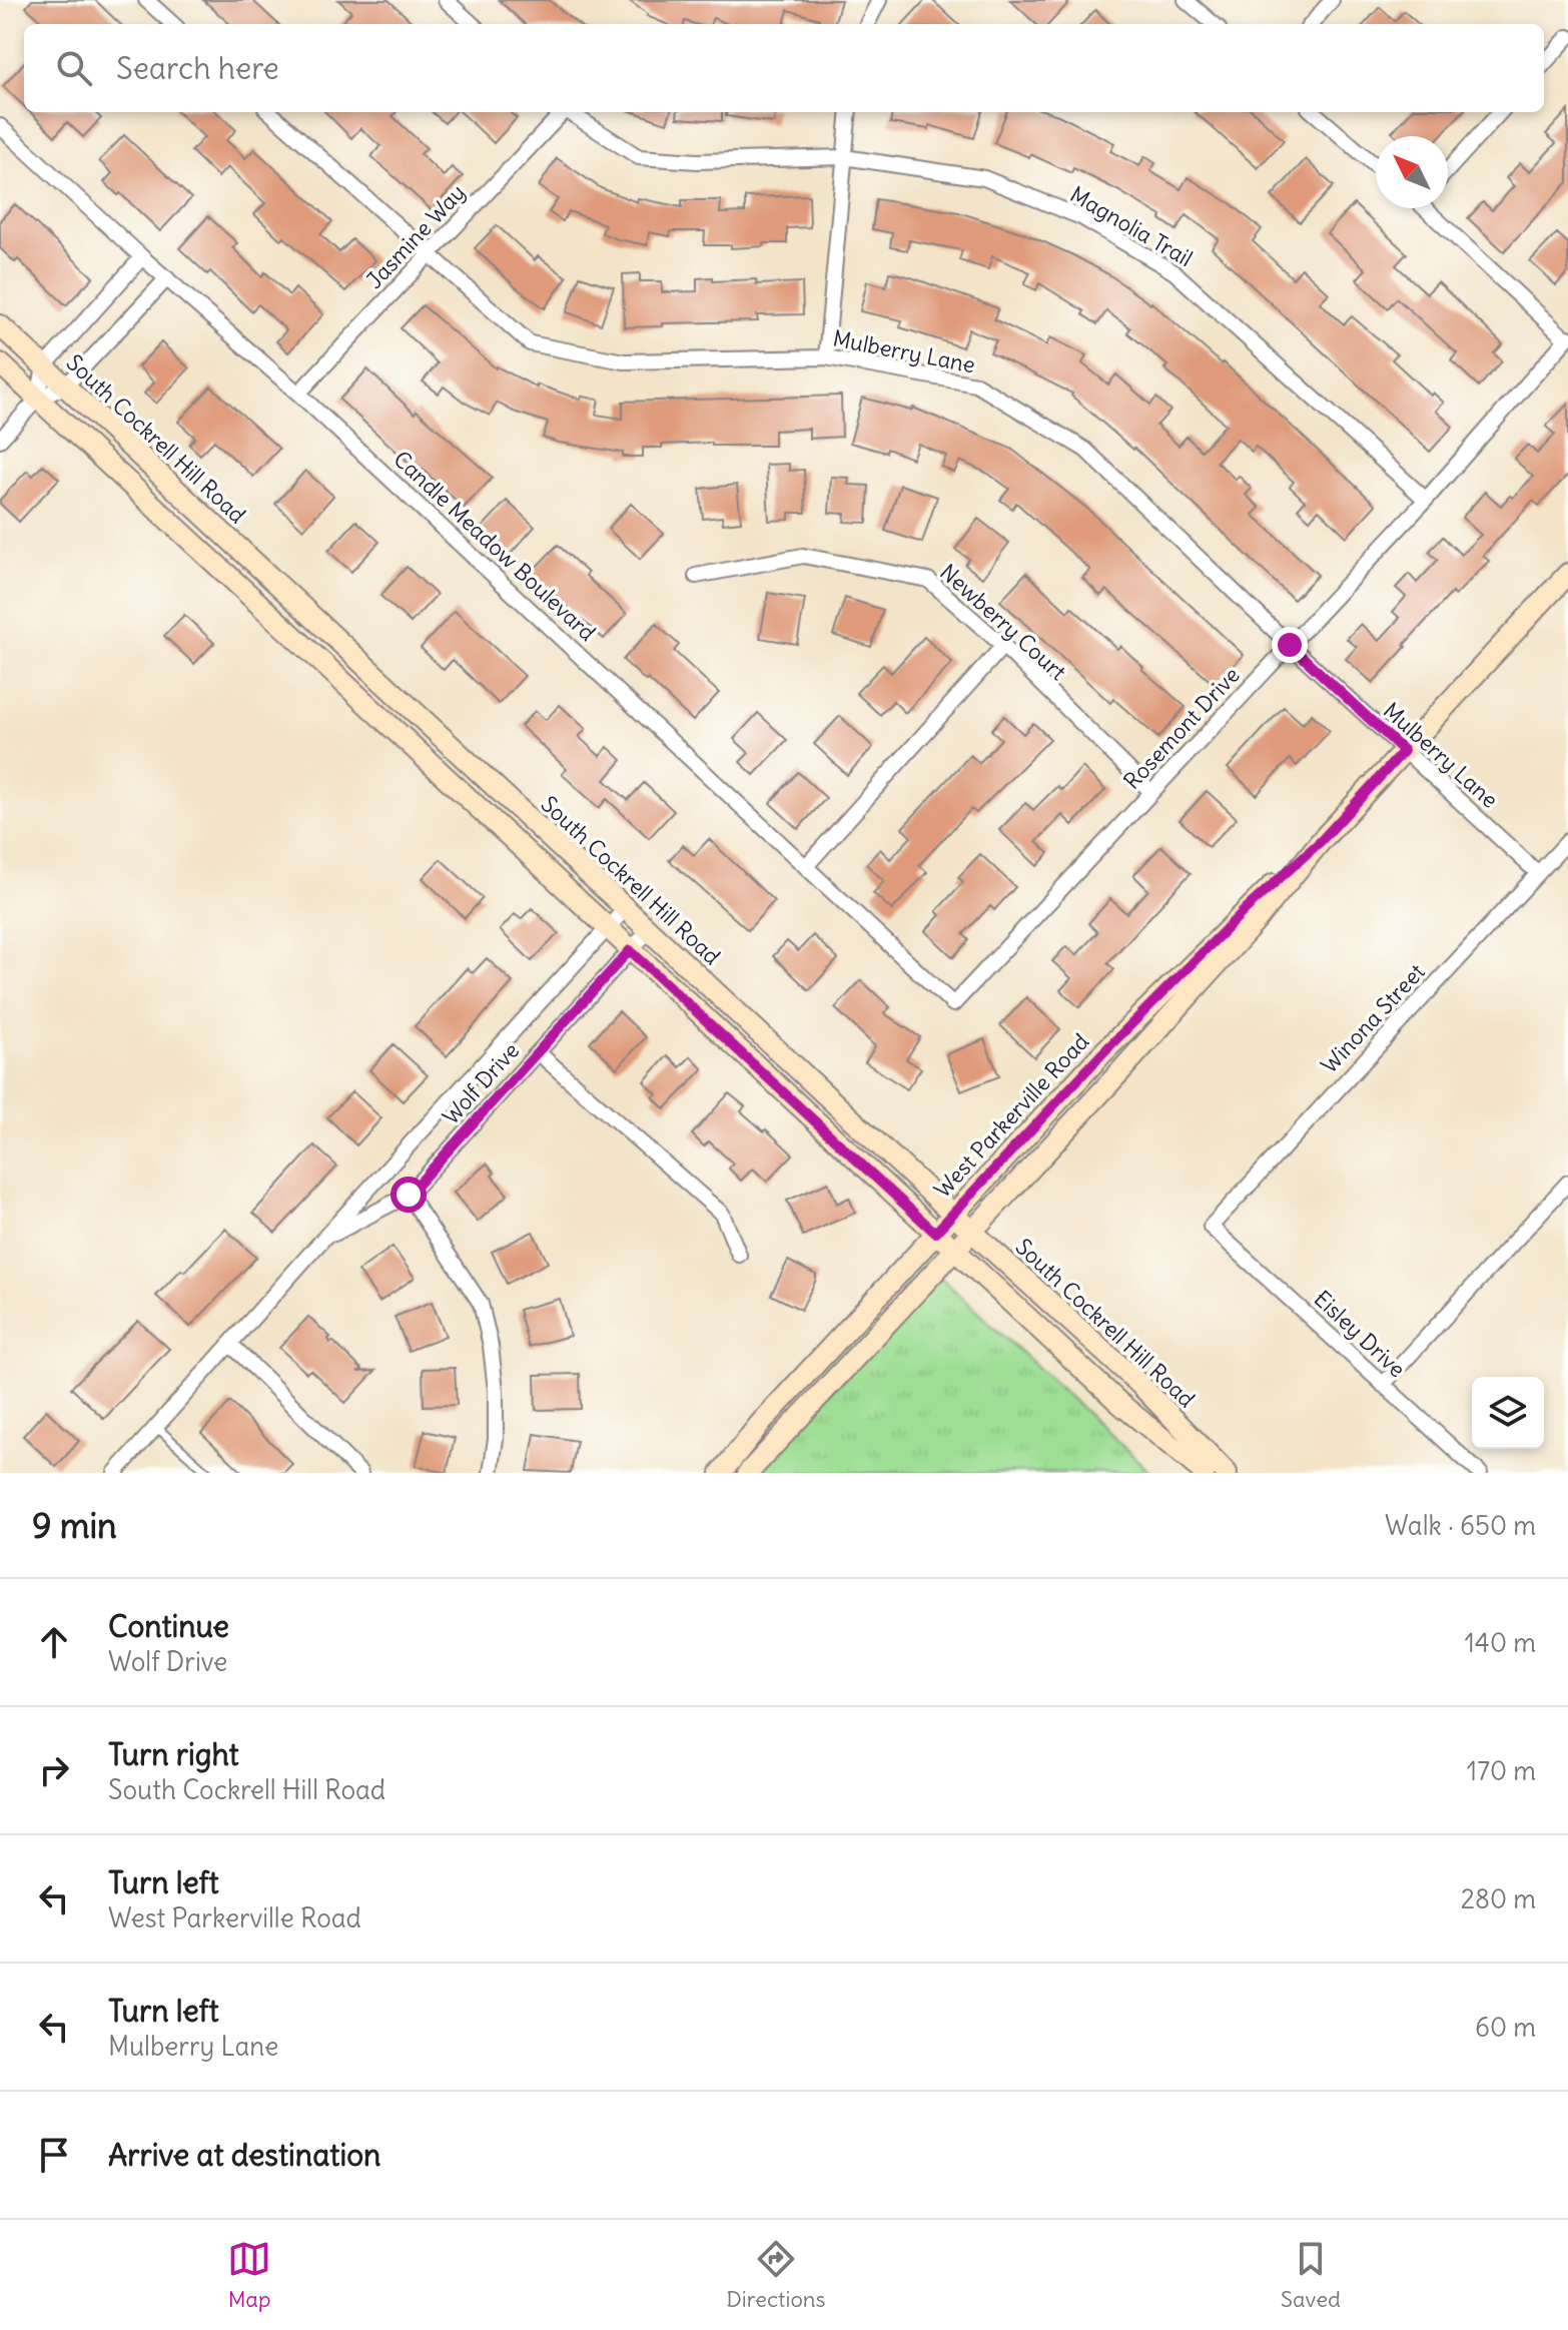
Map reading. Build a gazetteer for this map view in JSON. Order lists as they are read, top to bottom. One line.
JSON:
{"streets":{"main road":["South Cockrell Hill Road","West Parkerville Road"],"street":["Magnolia Trail","Jasmine Way","Mulberry Lane","Candle Meadow Boulevard","Newberry Court","Rosemont Drive","Winona Street","Wolf Drive","Eisley Drive"]},"crossings":[["Magnolia Trail","Rosemont Drive"],["Jasmine Way","Mulberry Lane"],["Jasmine Way","Candle Meadow Boulevard"],["Mulberry Lane","Rosemont Drive"],["Mulberry Lane","Winona Street"],["Mulberry Lane","West Parkerville Road"],["South Cockrell Hill Road","Wolf Drive"],["South Cockrell Hill Road","West Parkerville Road"],["Candle Meadow Boulevard","Rosemont Drive"],["Newberry Court","Rosemont Drive"],["Winona Street","Eisley Drive"]],"north":"top left","page":{"search":"Search here","heading":["9 min","Walk · 650 m"],"list":[["Continue","Wolf Drive","140 m"],["Turn right","South Cockrell Hill Road","170 m"],["Turn left","West Parkerville Road","280 m"],["Turn left","Mulberry Lane","60 m"],"Arrive at destination"],"nav":["Map","Directions","Saved"]}}
